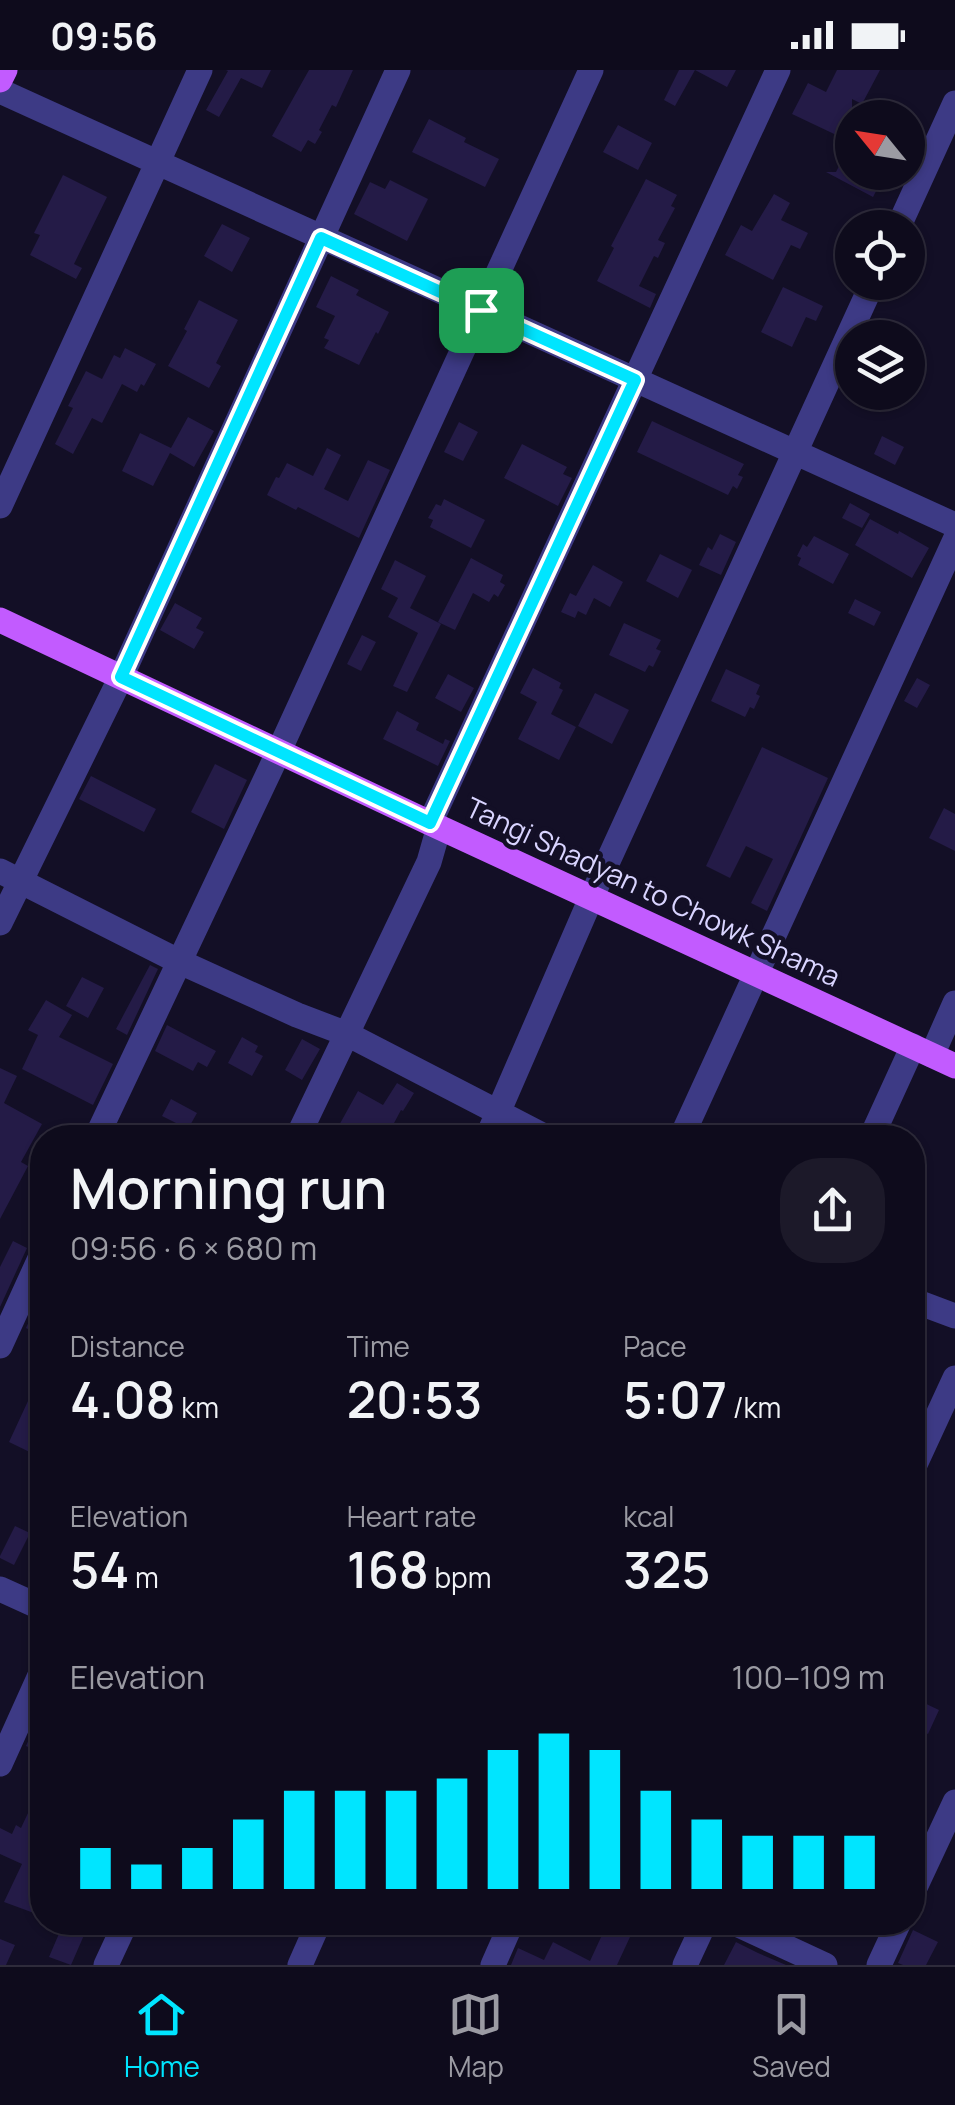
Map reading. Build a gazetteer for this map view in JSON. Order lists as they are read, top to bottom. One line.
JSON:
{"streets":{"main road":["Tangi Shadyan to Chowk Shama"]},"north":"top left","page":{"status":"09:56","heading":["Morning run","09:56 · 6 × 680 m"],"stats":[["Distance","4.08 km"],["Time","20:53"],["Pace","5:07 /km"],["Elevation","54 m"],["Heart rate","168 bpm"],["kcal","325"]],"chart":["Elevation","100–109 m"],"tabs":["Home","Map","Saved"]}}
